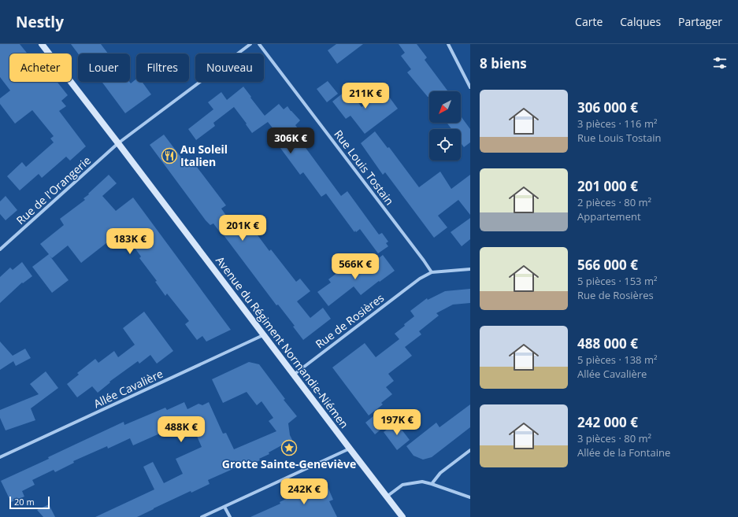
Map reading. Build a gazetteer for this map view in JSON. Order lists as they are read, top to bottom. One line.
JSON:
{"streets":{"main road":["Avenue du Régiment Normandie-Niémen"],"street":["Rue Louis Tostain","Rue de l'Orangerie","Rue de Rosières","Allée Cavalière"]},"crossings":[["Rue Louis Tostain","Rue de Rosières"],["Rue de l'Orangerie","Avenue du Régiment Normandie-Niémen"],["Rue de Rosières","Avenue du Régiment Normandie-Niémen"],["Avenue du Régiment Normandie-Niémen","Allée Cavalière"]],"places":{"restaurant":["Au Soleil Italien"],"place":["Grotte Sainte-Geneviève"]},"scale_bar":"20 m","north":"bottom left","page":{"header":"Nestly","nav":["Carte","Calques","Partager"],"heading":"8 biens","chip":["Acheter","Louer","Filtres","Nouveau"],"list":[{"name":"306 000 €","note":"3 pièces · 116 m² · Rue Louis Tostain"},{"name":"201 000 €","note":"2 pièces · 80 m² · Appartement"},{"name":"566 000 €","note":"5 pièces · 153 m² · Rue de Rosières"},{"name":"488 000 €","note":"5 pièces · 138 m² · Allée Cavalière"},{"name":"242 000 €","note":"3 pièces · 80 m² · Allée de la Fontaine"}],"price":["211K €","306K €","201K €","183K €","566K €","197K €","488K €","242K €"],"scale":"20 m"}}
